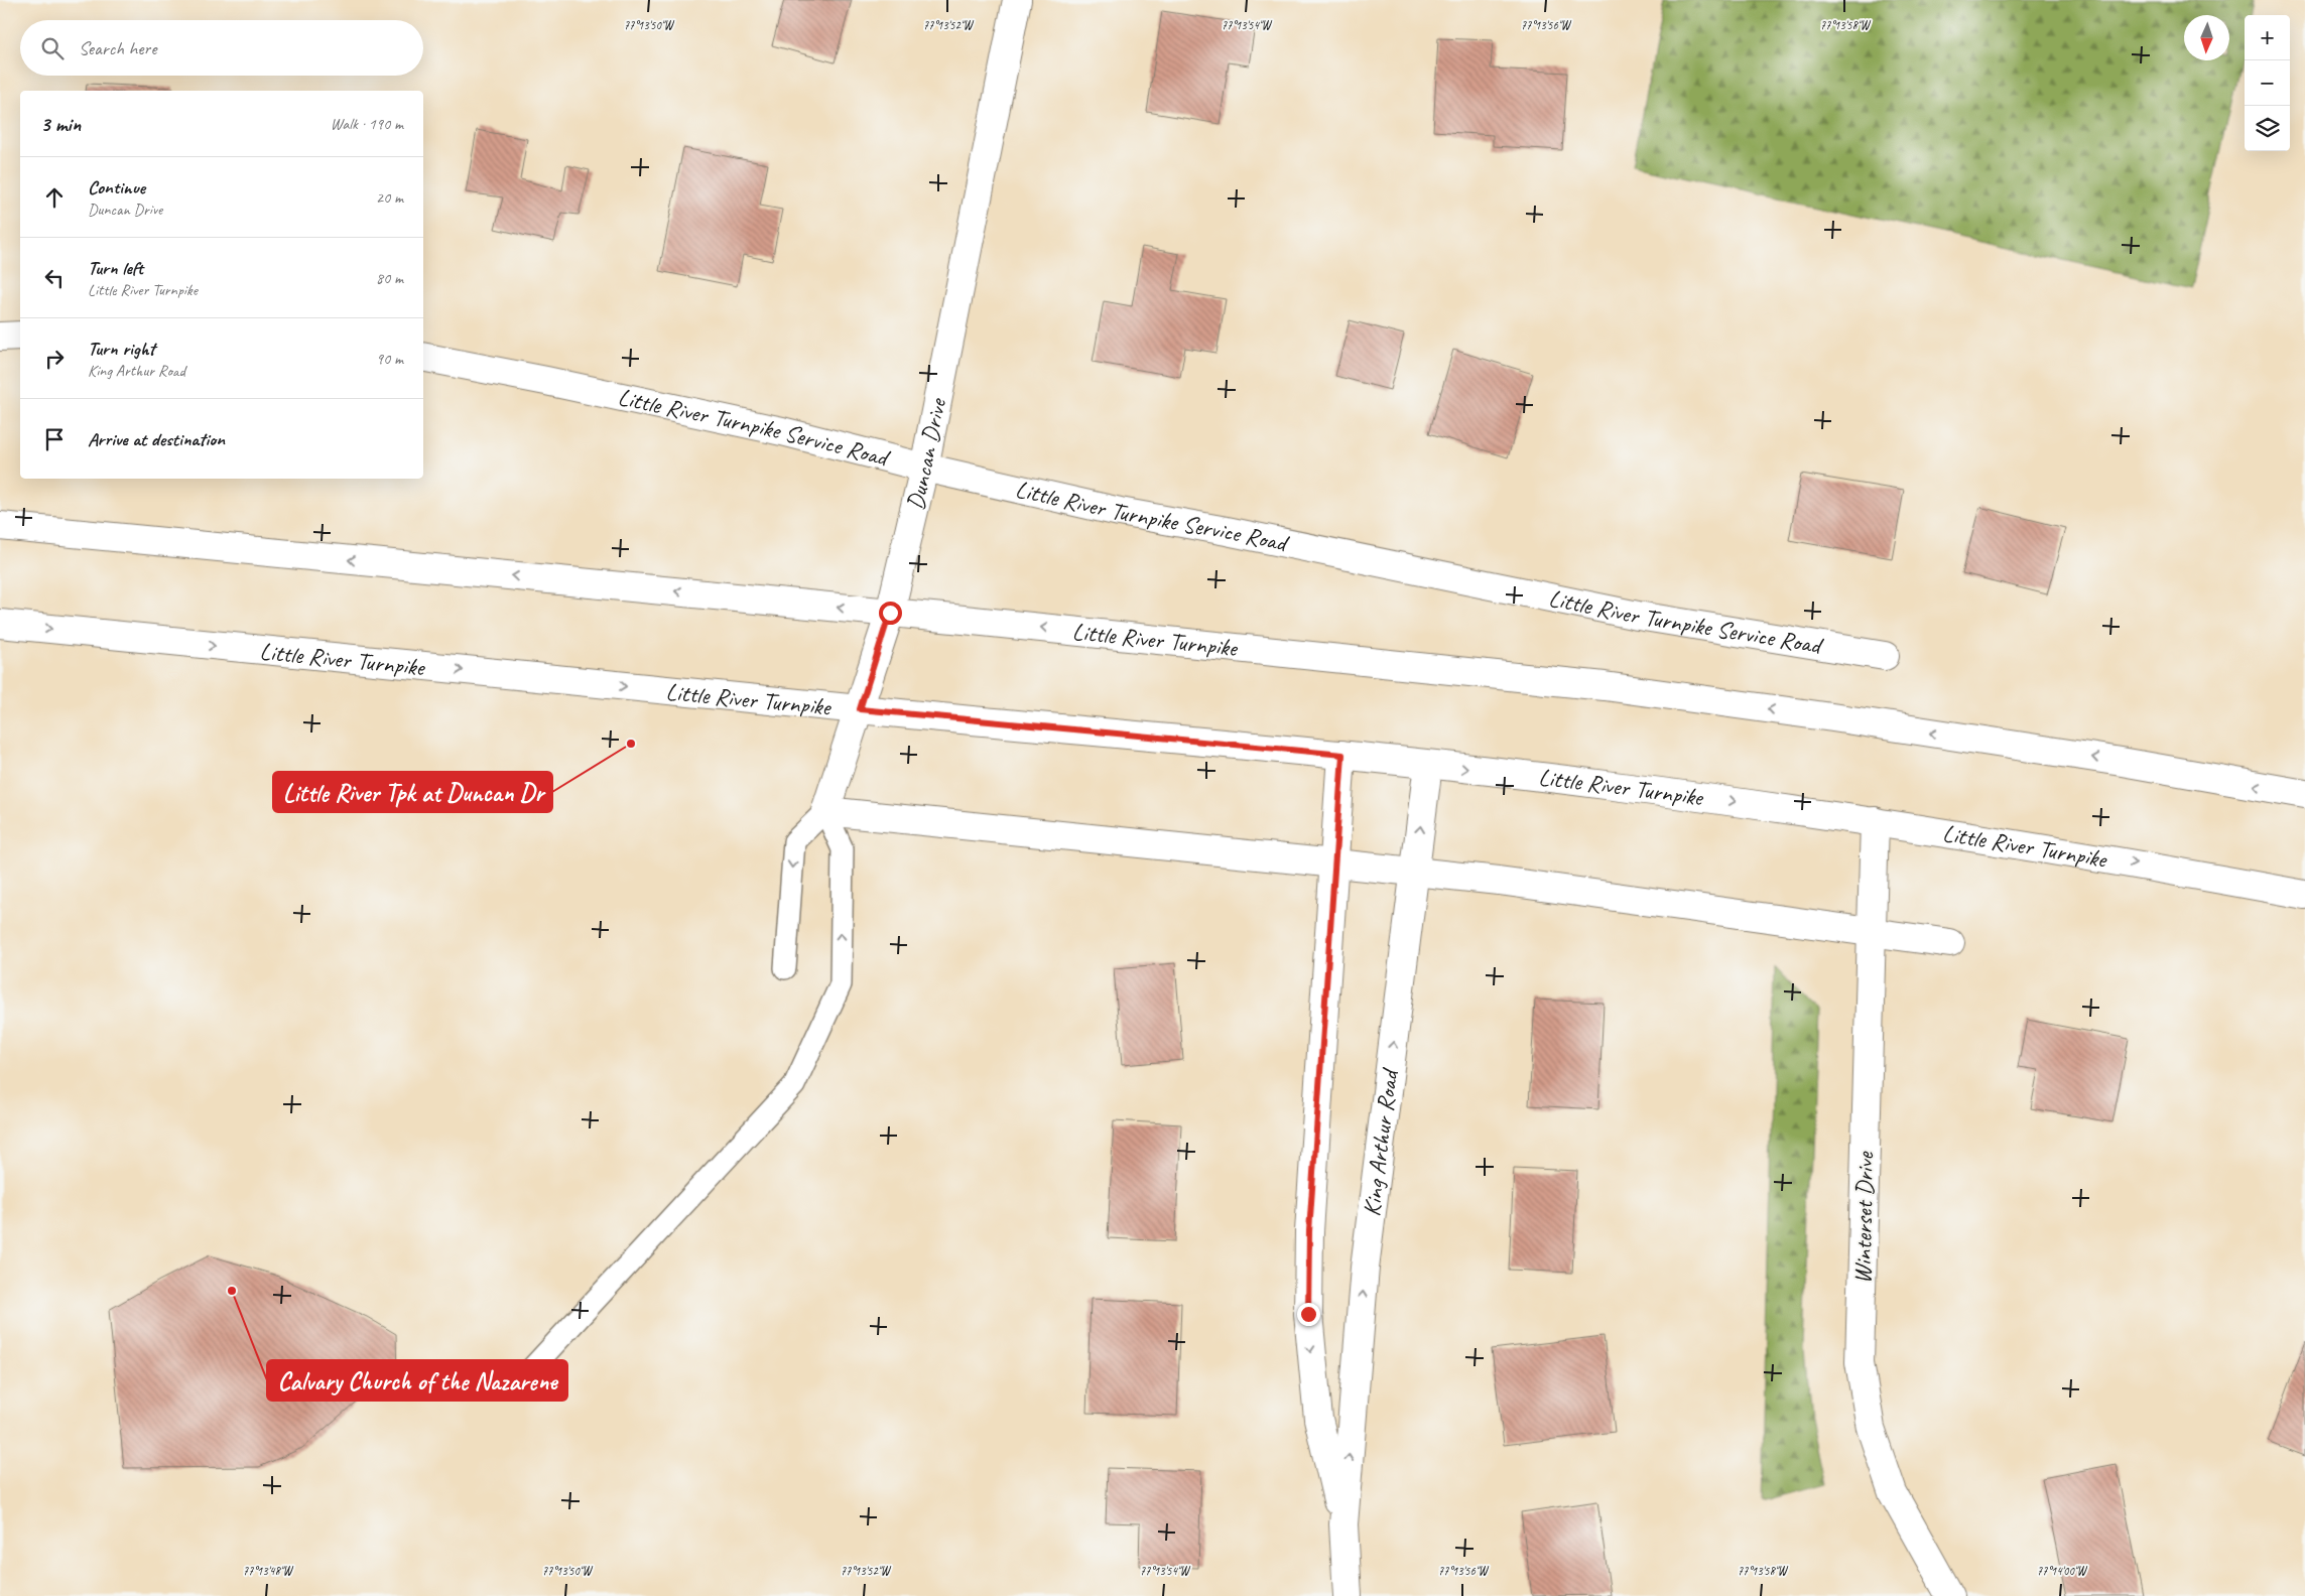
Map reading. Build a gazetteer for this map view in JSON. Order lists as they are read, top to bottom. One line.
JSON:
{"streets":{"street":["Little River Turnpike Service Road","Duncan Drive","Little River Turnpike","King Arthur Road","Winterset Drive"]},"crossings":[["Little River Turnpike Service Road","Duncan Drive"],["Duncan Drive","Little River Turnpike"],["Little River Turnpike","King Arthur Road"],["Little River Turnpike","Winterset Drive"]],"places":["Little River Tpk at Duncan Dr","Calvary Church of the Nazarene"],"north":"bottom","page":{"map_buttons":["+","−"],"search":"Search here","heading":["3 min","Walk · 190 m"],"list":[["Continue","Duncan Drive","20 m"],["Turn left","Little River Turnpike","80 m"],["Turn right","King Arthur Road","90 m"],"Arrive at destination"]},"coordinates":["77°13'50\"W","77°13'56\"W","77°13'58\"W","77°13'52\"W","77°13'54\"W","77°13'48\"W","77°14'00\"W"]}
